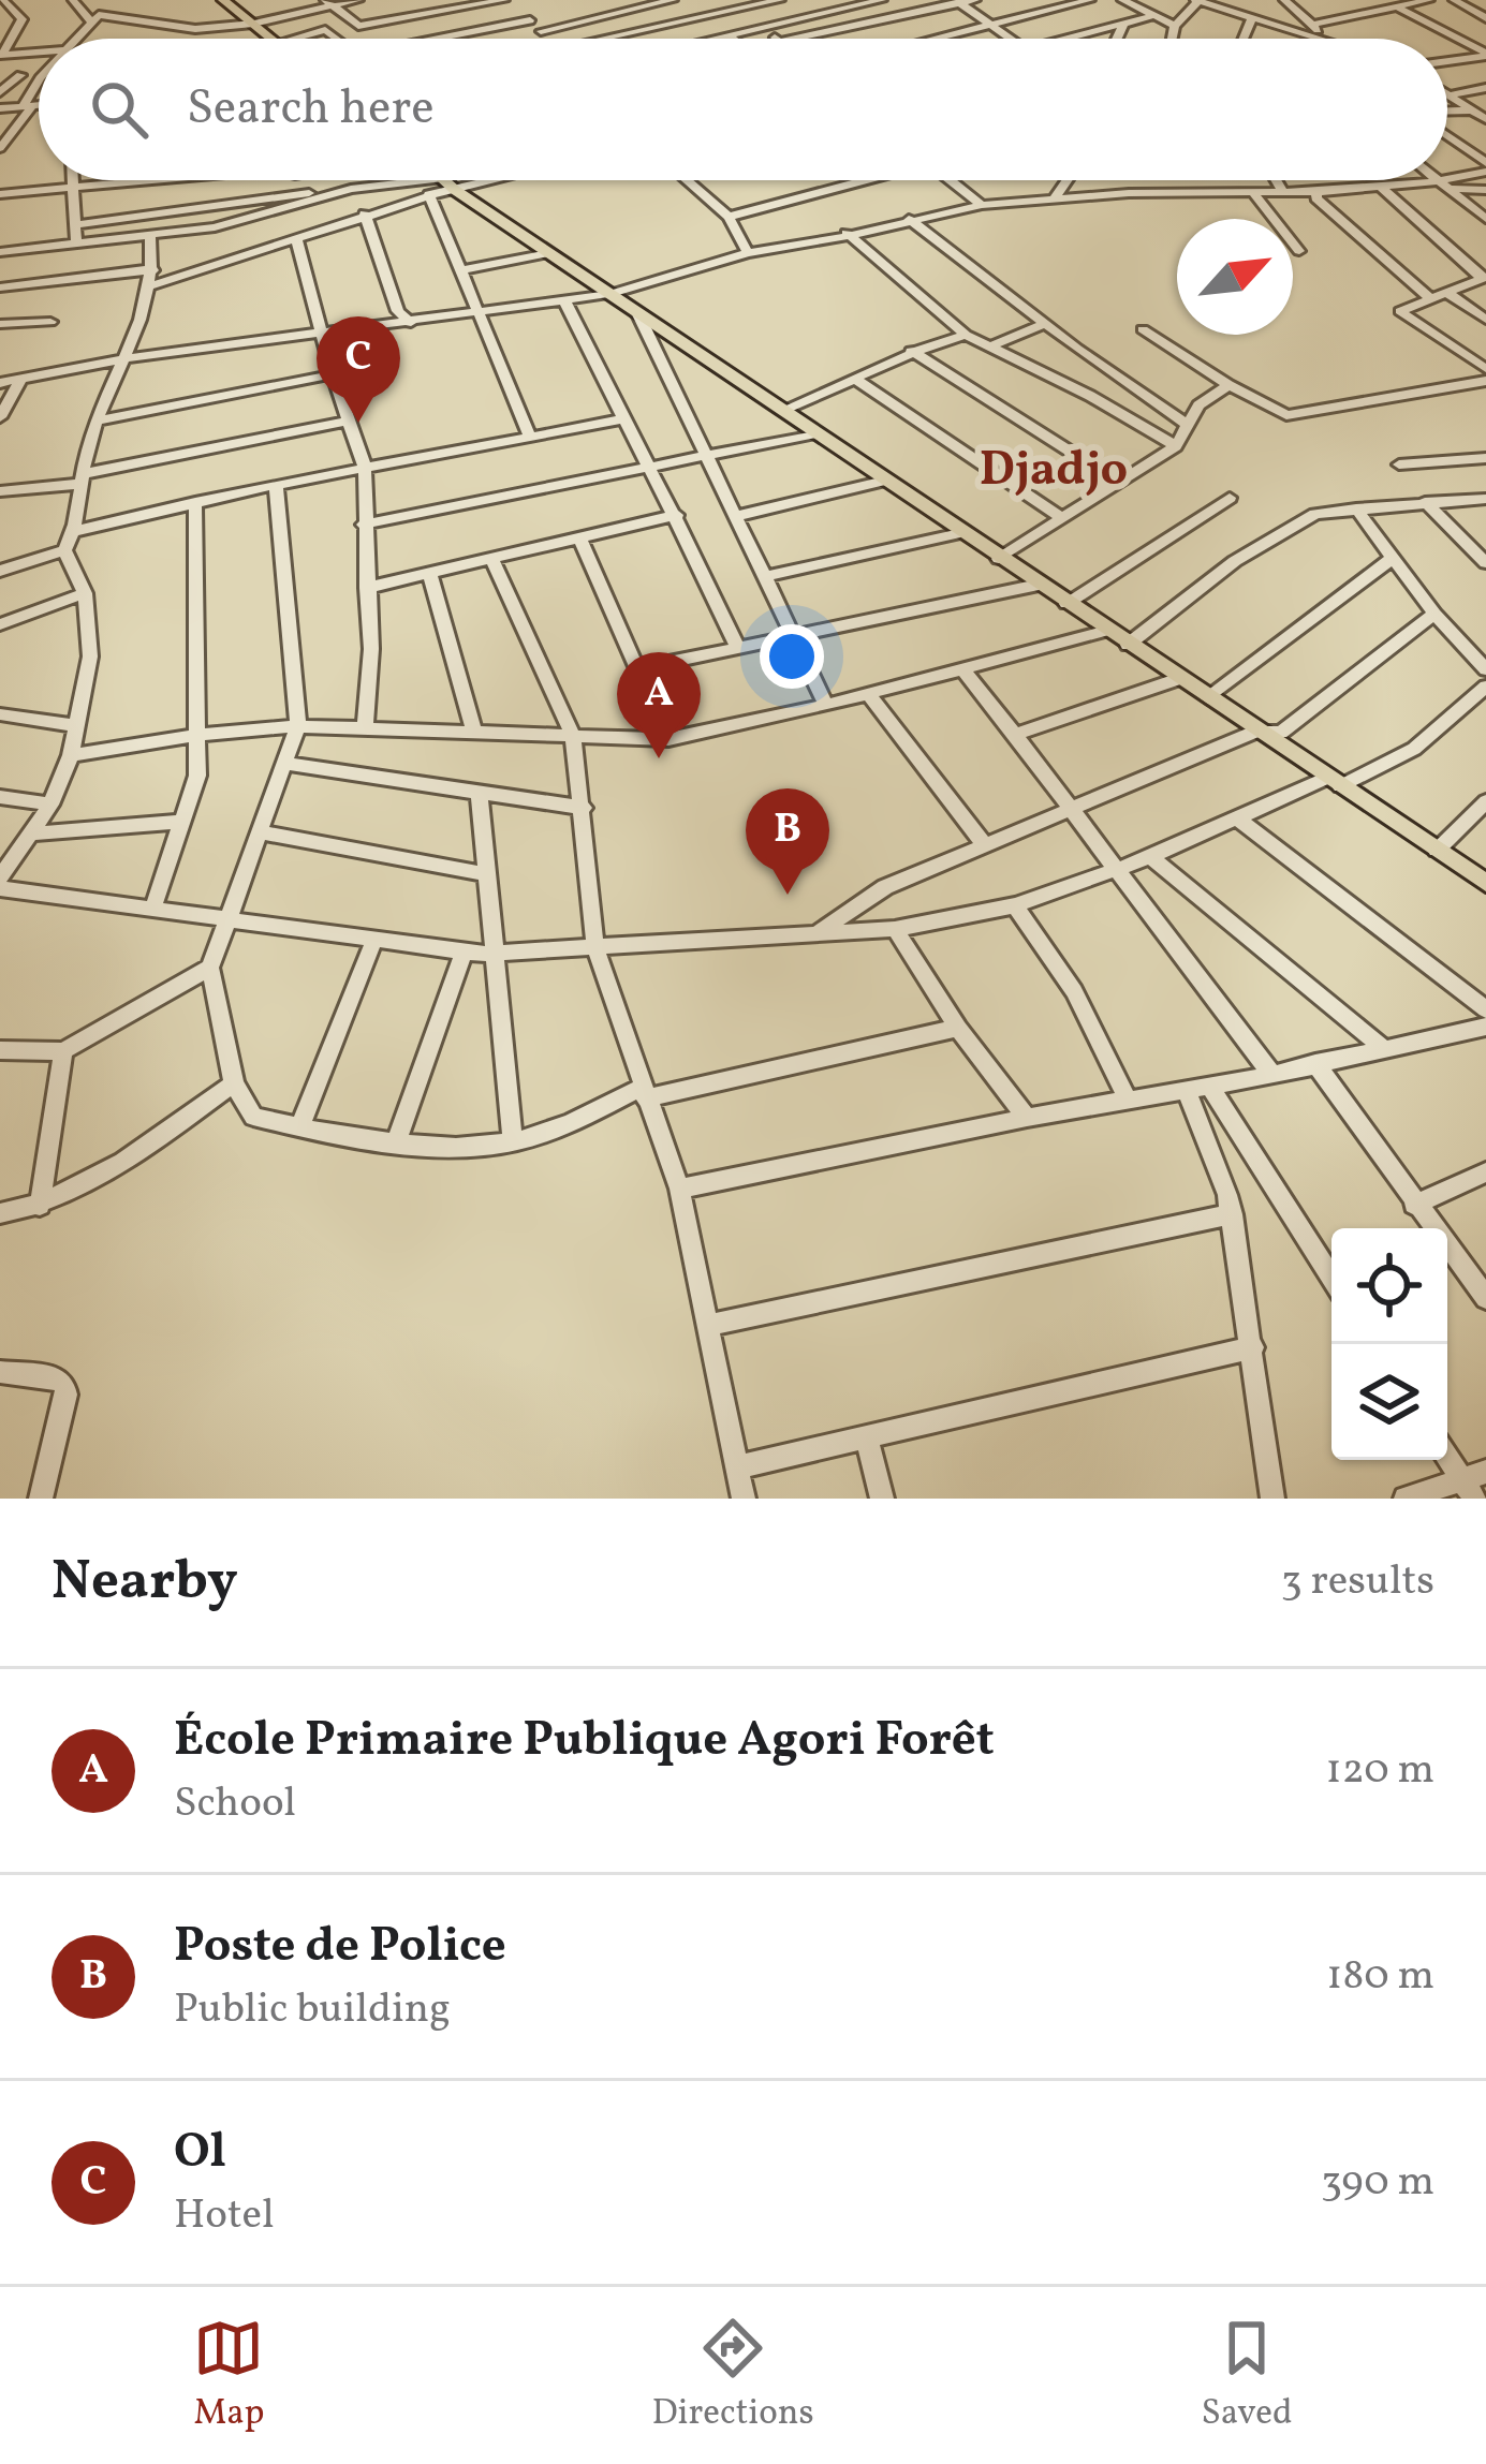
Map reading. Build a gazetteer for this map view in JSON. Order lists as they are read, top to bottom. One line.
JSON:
{"districts":["Djadjo"],"north":"top right","page":{"search":"Search here","pins":["C","A","B"],"heading":["Nearby","3 results"],"list":[{"mark":"A","name":"École Primaire Publique Agori Forêt","note":"School","value":"120 m"},{"mark":"B","name":"Poste de Police","note":"Public building","value":"180 m"},{"mark":"C","name":"Ol","note":"Hotel","value":"390 m"}],"nav":["Map","Directions","Saved"]}}
